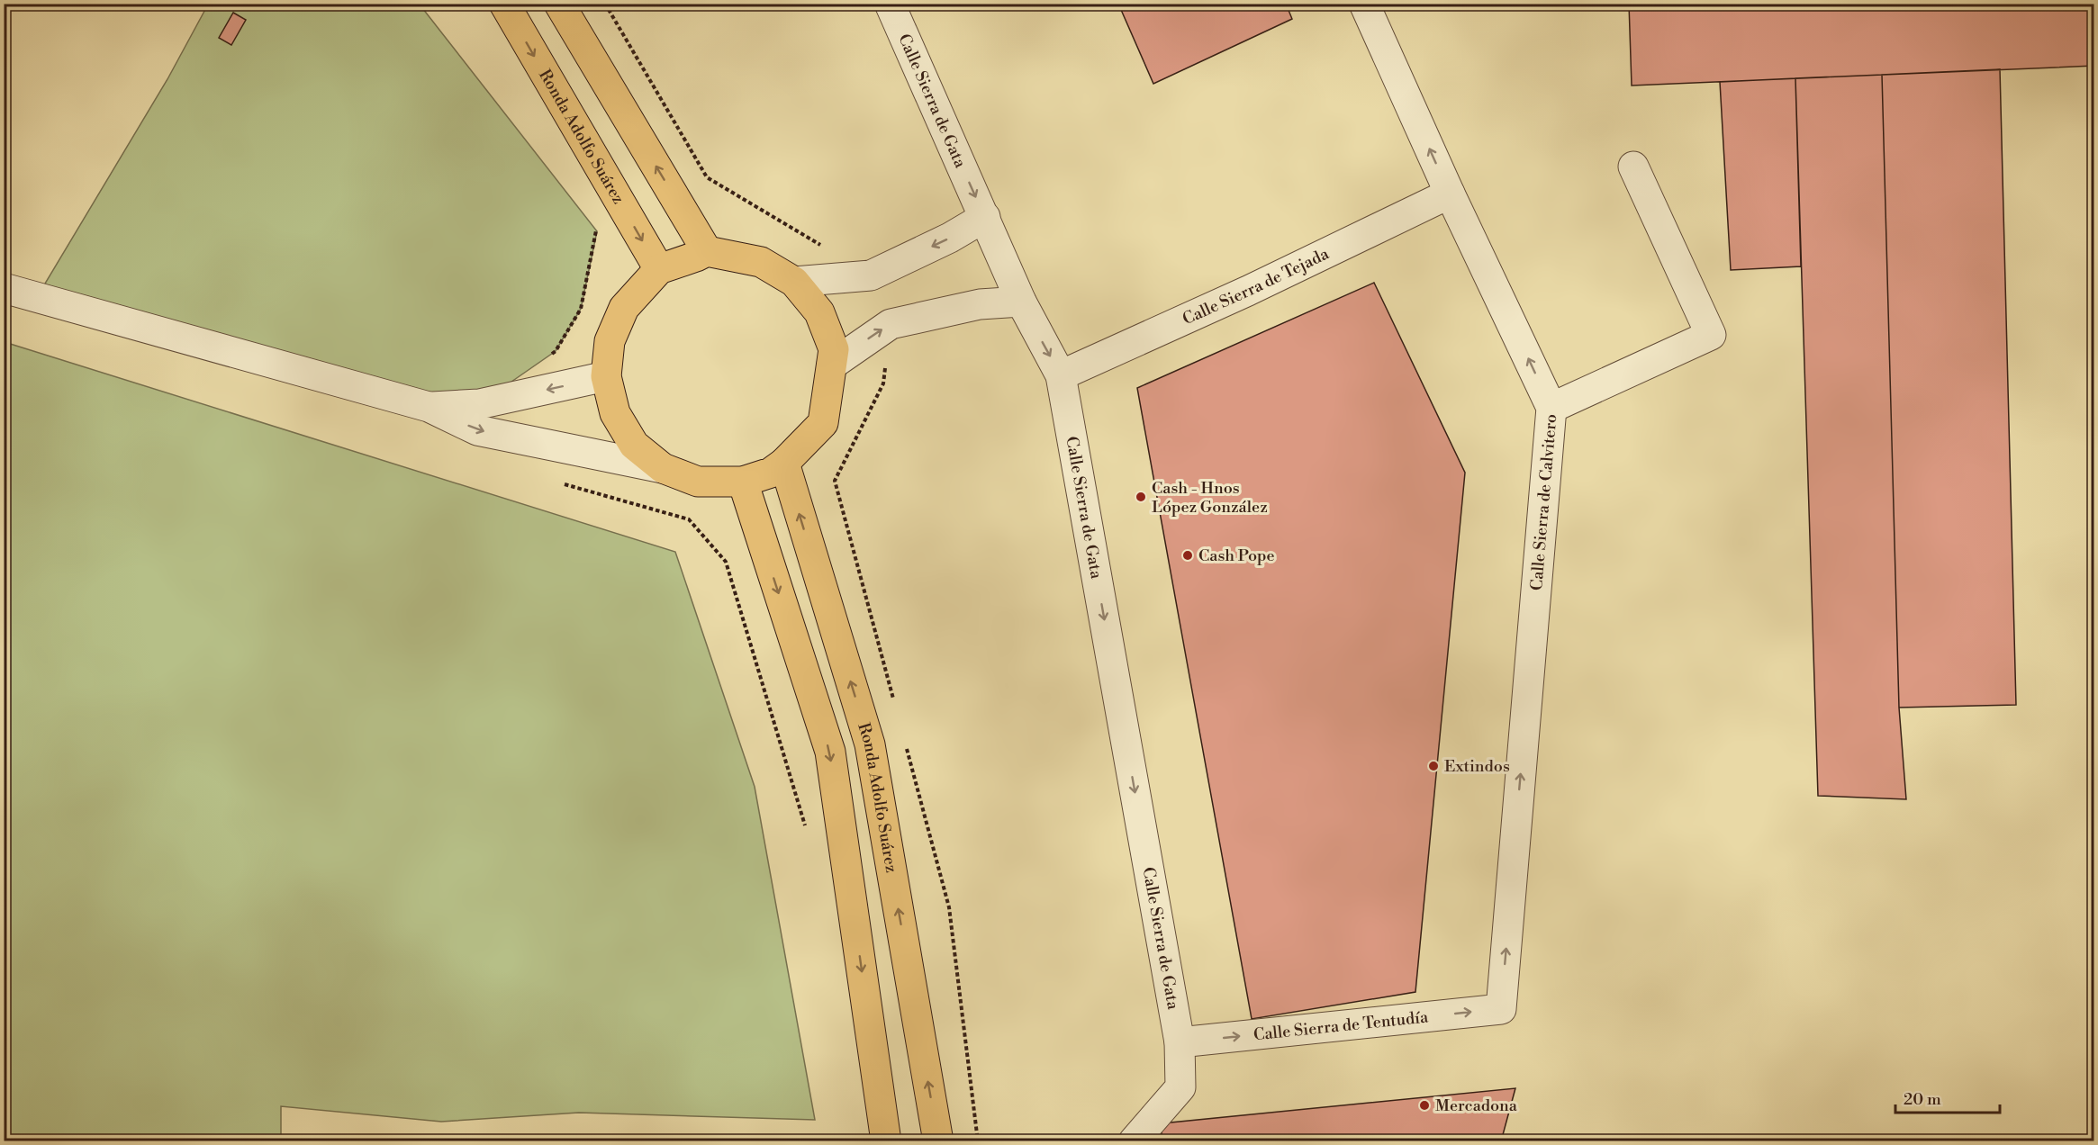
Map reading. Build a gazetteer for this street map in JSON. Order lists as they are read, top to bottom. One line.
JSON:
{"streets":{"main road":["Ronda Adolfo Suárez"],"street":["Calle Sierra de Gata","Calle Sierra de Tejada","Calle Sierra de Calvitero","Calle Sierra de Tentudía"]},"crossings":[["Calle Sierra de Gata","Calle Sierra de Tejada"],["Calle Sierra de Gata","Calle Sierra de Tentudía"],["Calle Sierra de Tejada","Calle Sierra de Calvitero"],["Calle Sierra de Calvitero","Calle Sierra de Tentudía"]],"one_way":["Calle Sierra de Gata","Calle Sierra de Calvitero","Calle Sierra de Tentudía"],"places":["Cash - Hnos López González","Cash Pope","Extindos","Mercadona"],"scale_bar":"20 m"}
